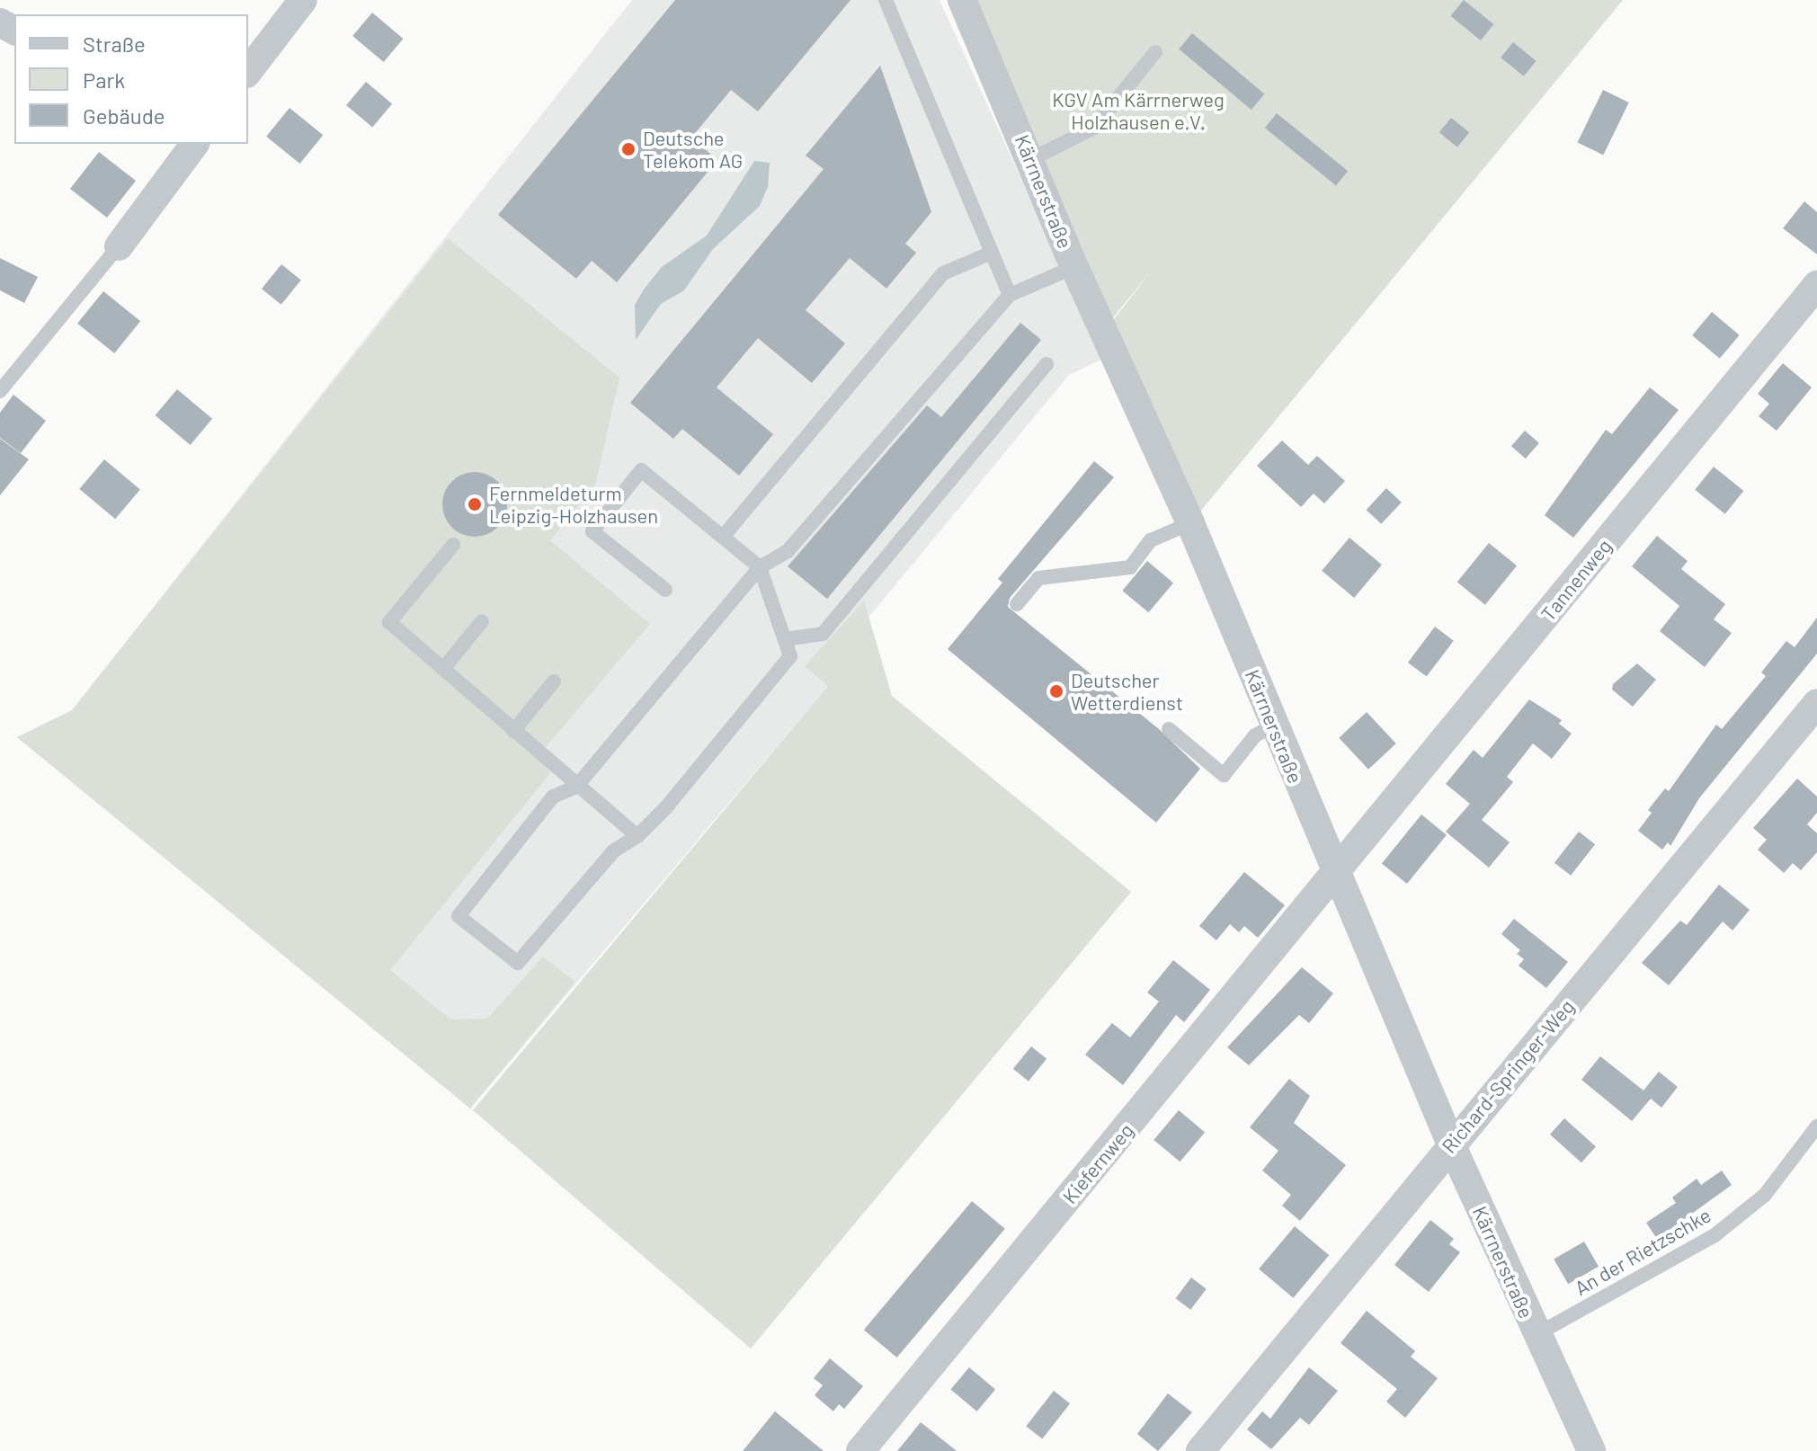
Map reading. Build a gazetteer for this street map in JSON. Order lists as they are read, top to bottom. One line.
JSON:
{"streets":{"street":["Kärrnerstraße","Tannenweg","Richard-Springer-Weg","Kiefernweg"],"lane":["An der Rietzschke"]},"crossings":[["Kärrnerstraße","Tannenweg"],["Kärrnerstraße","Richard-Springer-Weg"],["Kärrnerstraße","Kiefernweg"],["Kärrnerstraße","An der Rietzschke"],["Tannenweg","Kiefernweg"]],"parks":["KGV Am Kärrnerweg Holzhausen e.V."],"places":["Deutsche Telekom AG","Fernmeldeturm Leipzig-Holzhausen","Deutscher Wetterdienst"],"legend":["Straße","Park","Gebäude"]}
